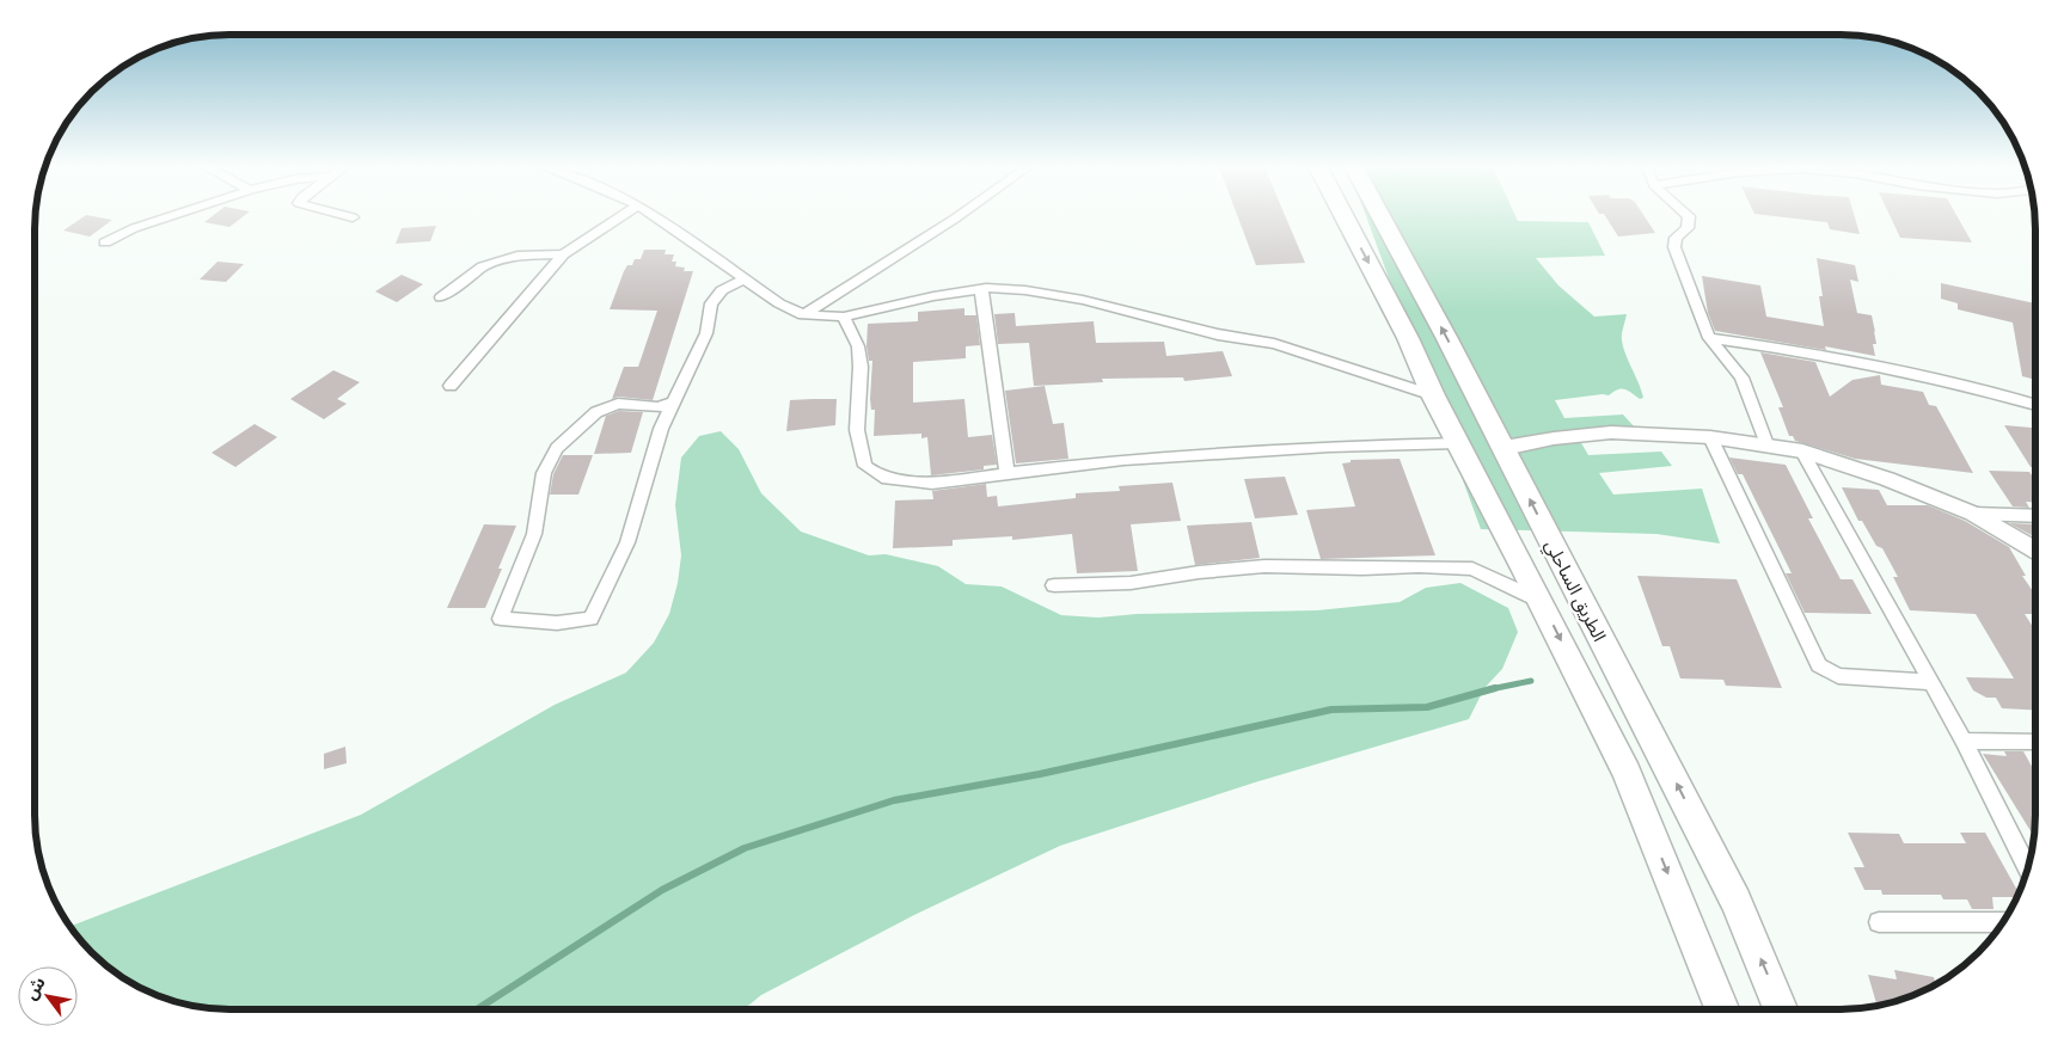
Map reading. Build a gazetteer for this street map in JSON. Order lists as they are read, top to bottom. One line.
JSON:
{"streets":{"highway":["الطريق الساحلي"]},"north":"top left"}
